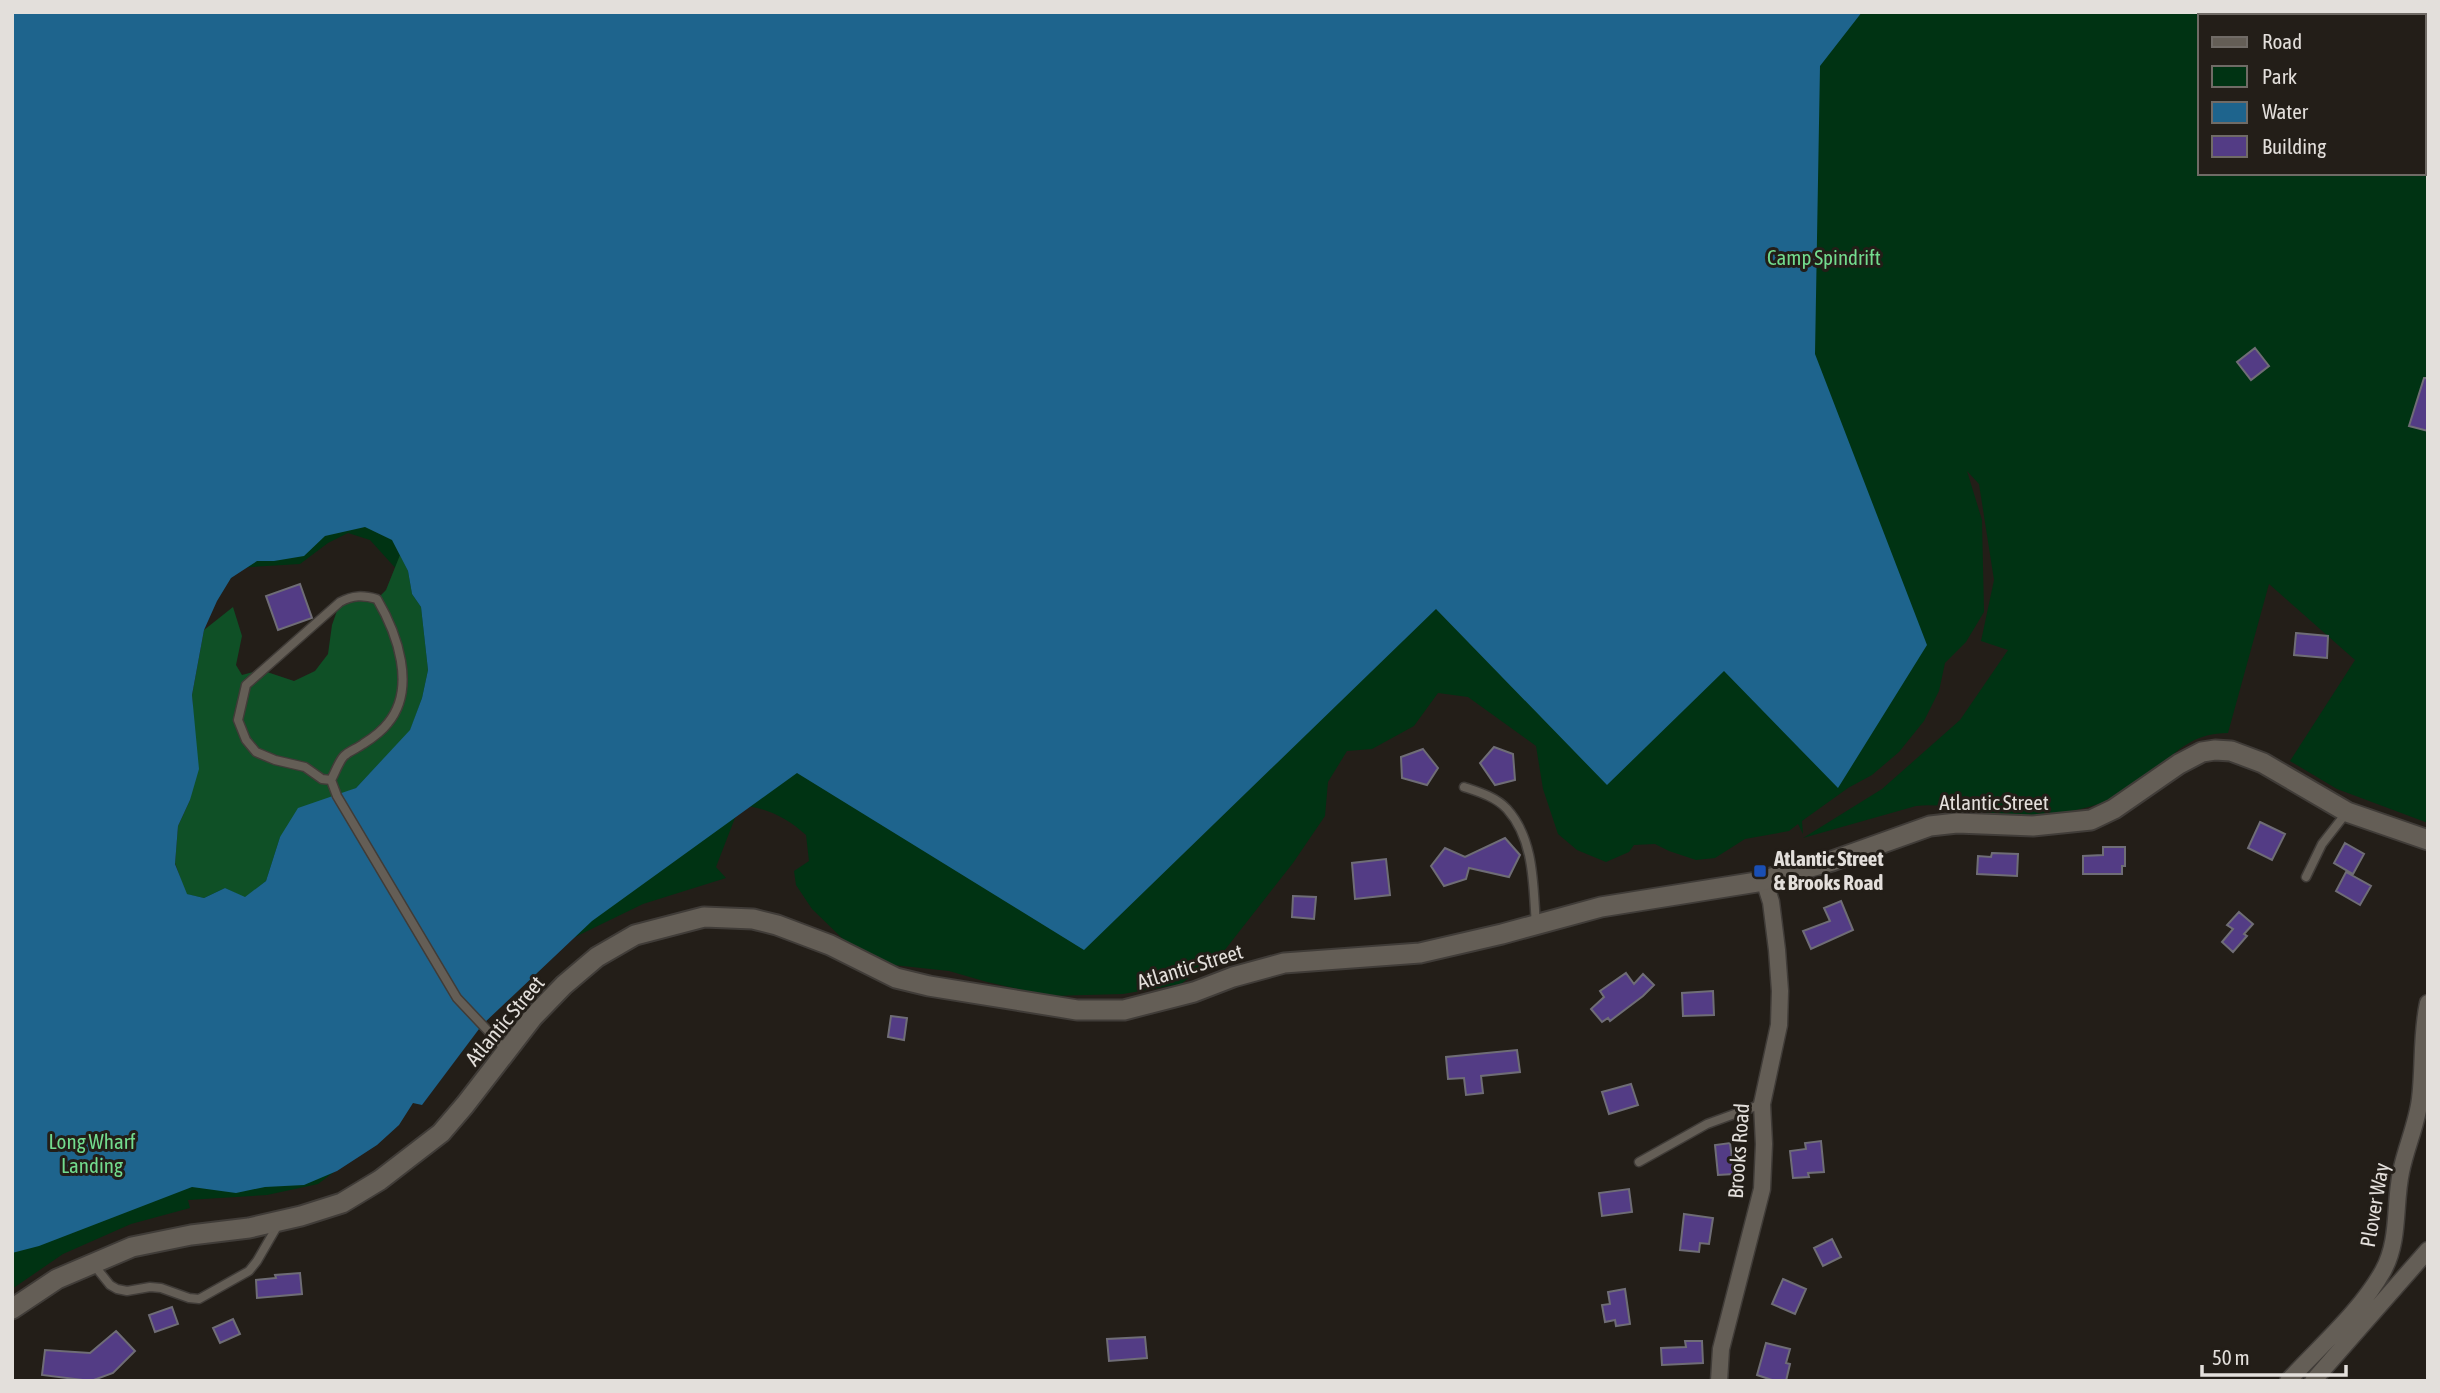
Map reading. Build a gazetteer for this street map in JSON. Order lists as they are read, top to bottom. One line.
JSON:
{"streets":{"street":["Atlantic Street","Brooks Road","Plover Way"]},"crossings":[["Atlantic Street","Brooks Road"]],"parks":["Camp Spindrift","Long Wharf Landing"],"places":{"transit":["Atlantic Street & Brooks Road"]},"legend":["Road","Park","Water","Building"],"scale_bar":"50 m"}
